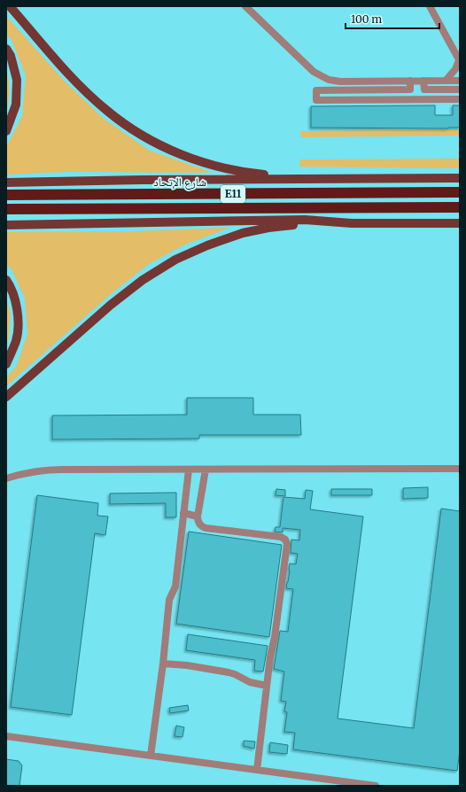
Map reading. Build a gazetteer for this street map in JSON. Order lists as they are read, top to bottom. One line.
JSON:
{"streets":{"highway":["شارع الإتحاد","E11"]},"scale_bar":"100 m"}
